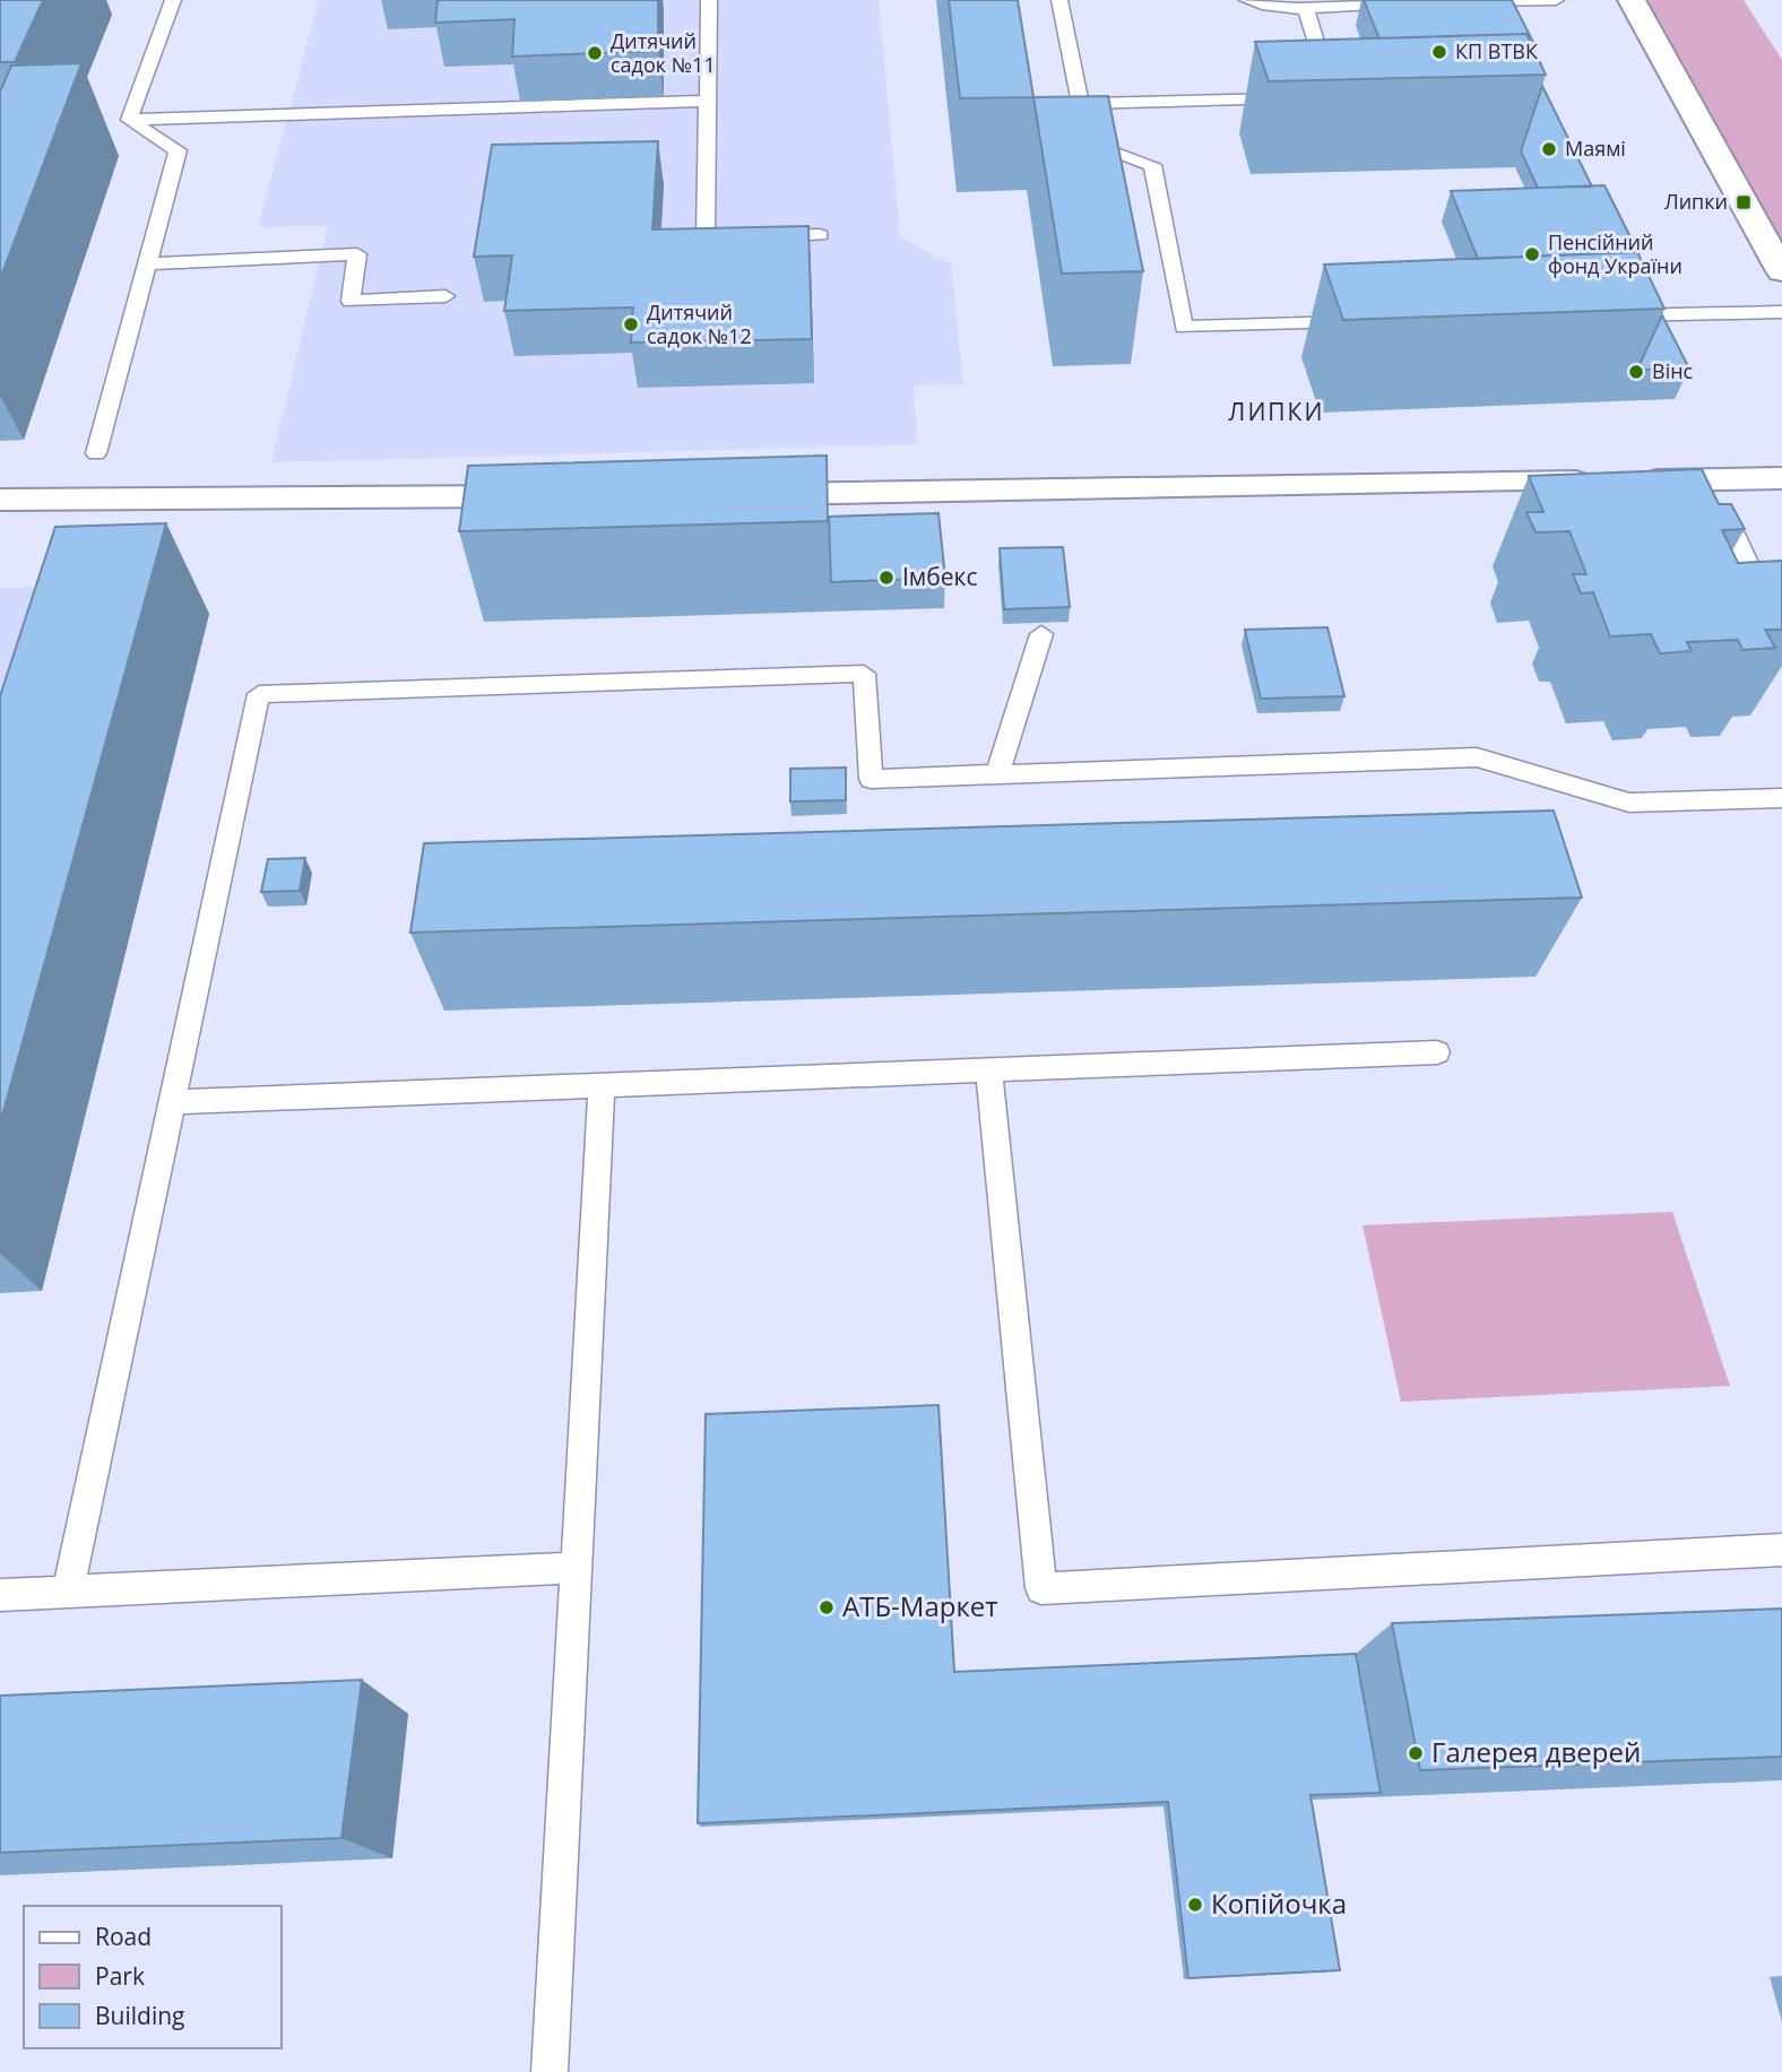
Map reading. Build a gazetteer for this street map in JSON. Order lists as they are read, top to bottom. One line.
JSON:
{"districts":["ЛИПКИ"],"places":{"other":["КП ВТВК","Дитячий садок №11","Маямі","Пенсійний фонд України","Дитячий садок №12","Вінс","Імбекс","АТБ-Маркет","Галерея дверей","Копійочка"],"transit":["Липки"]},"legend":["Road","Park","Building"]}
